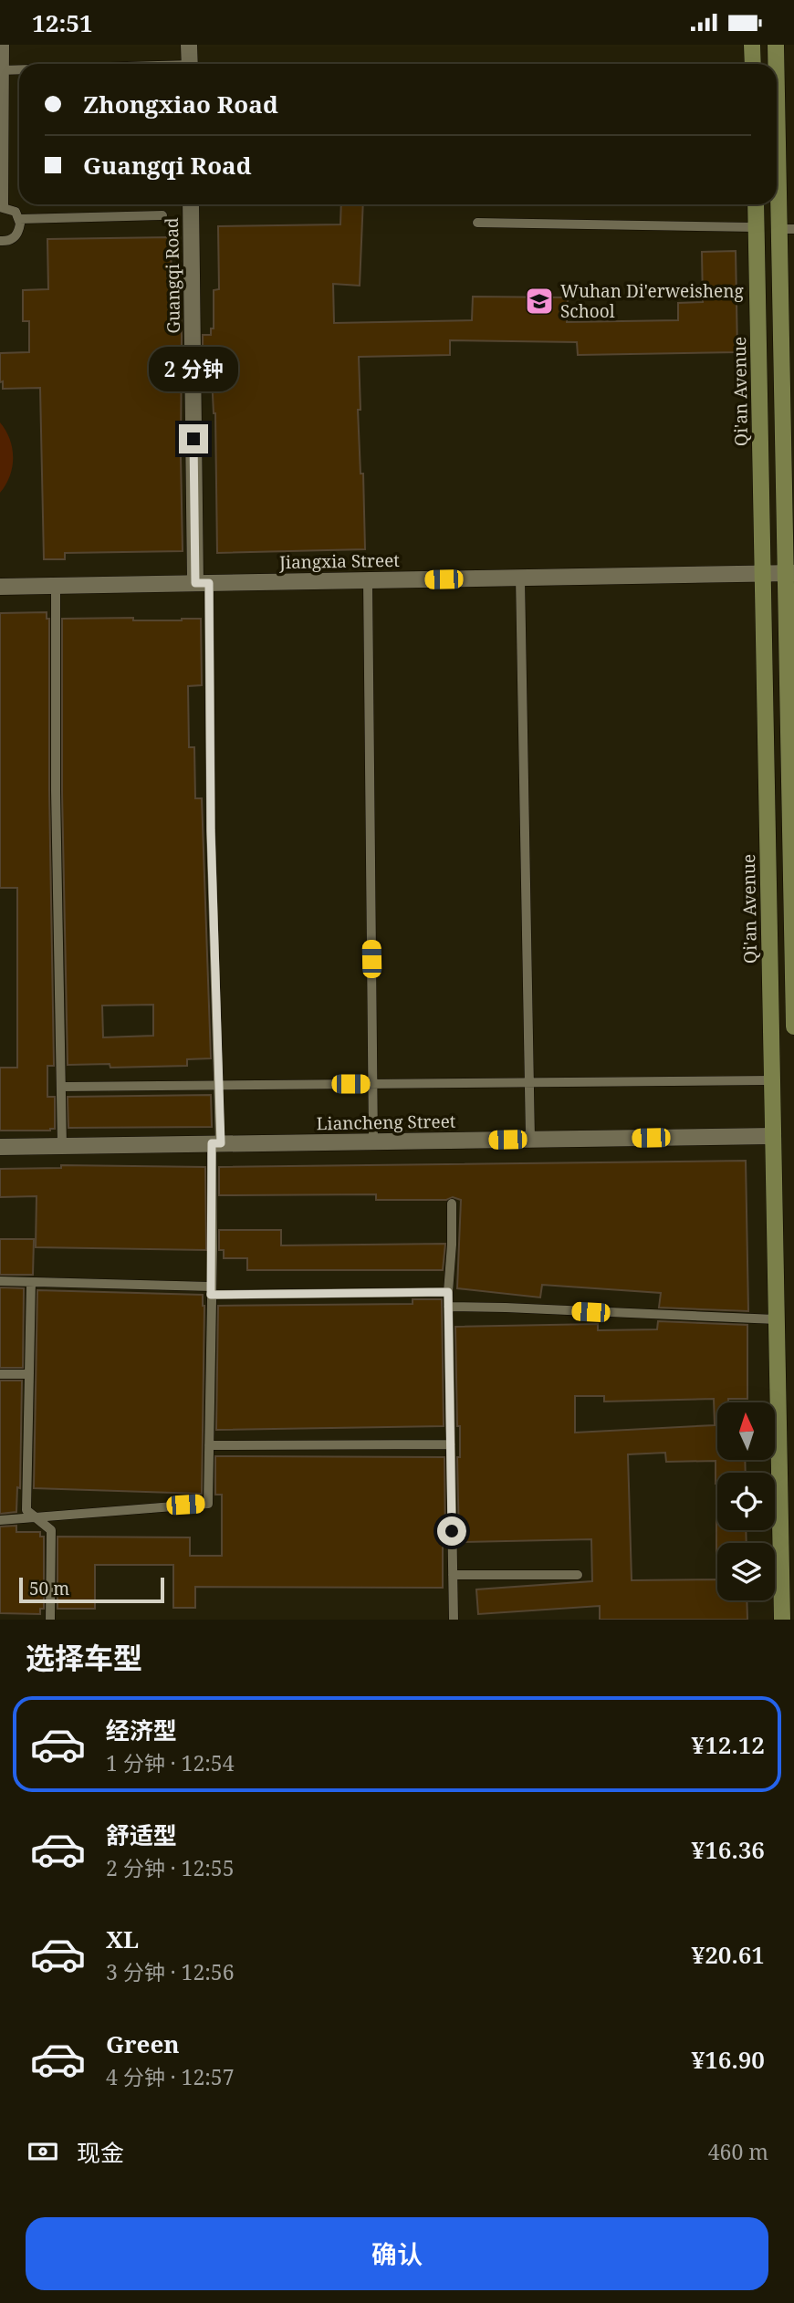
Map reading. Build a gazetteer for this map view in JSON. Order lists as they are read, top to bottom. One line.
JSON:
{"streets":{"main road":["Qi'an Avenue"],"street":["Guangqi Road","Jiangxia Street","Liancheng Street"]},"crossings":[["Guangqi Road","Jiangxia Street"],["Qi'an Avenue","Jiangxia Street"],["Qi'an Avenue","Liancheng Street"]],"places":{"school or university":["Wuhan Di'erweisheng School"]},"scale_bar":"50 m","north":"top","page":{"status":"12:51","banner":["Zhongxiao Road","Guangqi Road"],"bubble":"2 分钟","scale":"50 m","heading":"选择车型","list":[{"name":"经济型","note":"1 分钟 · 12:54","value":"¥12.12"},{"name":"舒适型","note":"2 分钟 · 12:55","value":"¥16.36"},{"name":"XL","note":"3 分钟 · 12:56","value":"¥20.61"},{"name":"Green","note":"4 分钟 · 12:57","value":"¥16.90"}],"pay":["现金","460 m"],"buttons":"确认"}}
